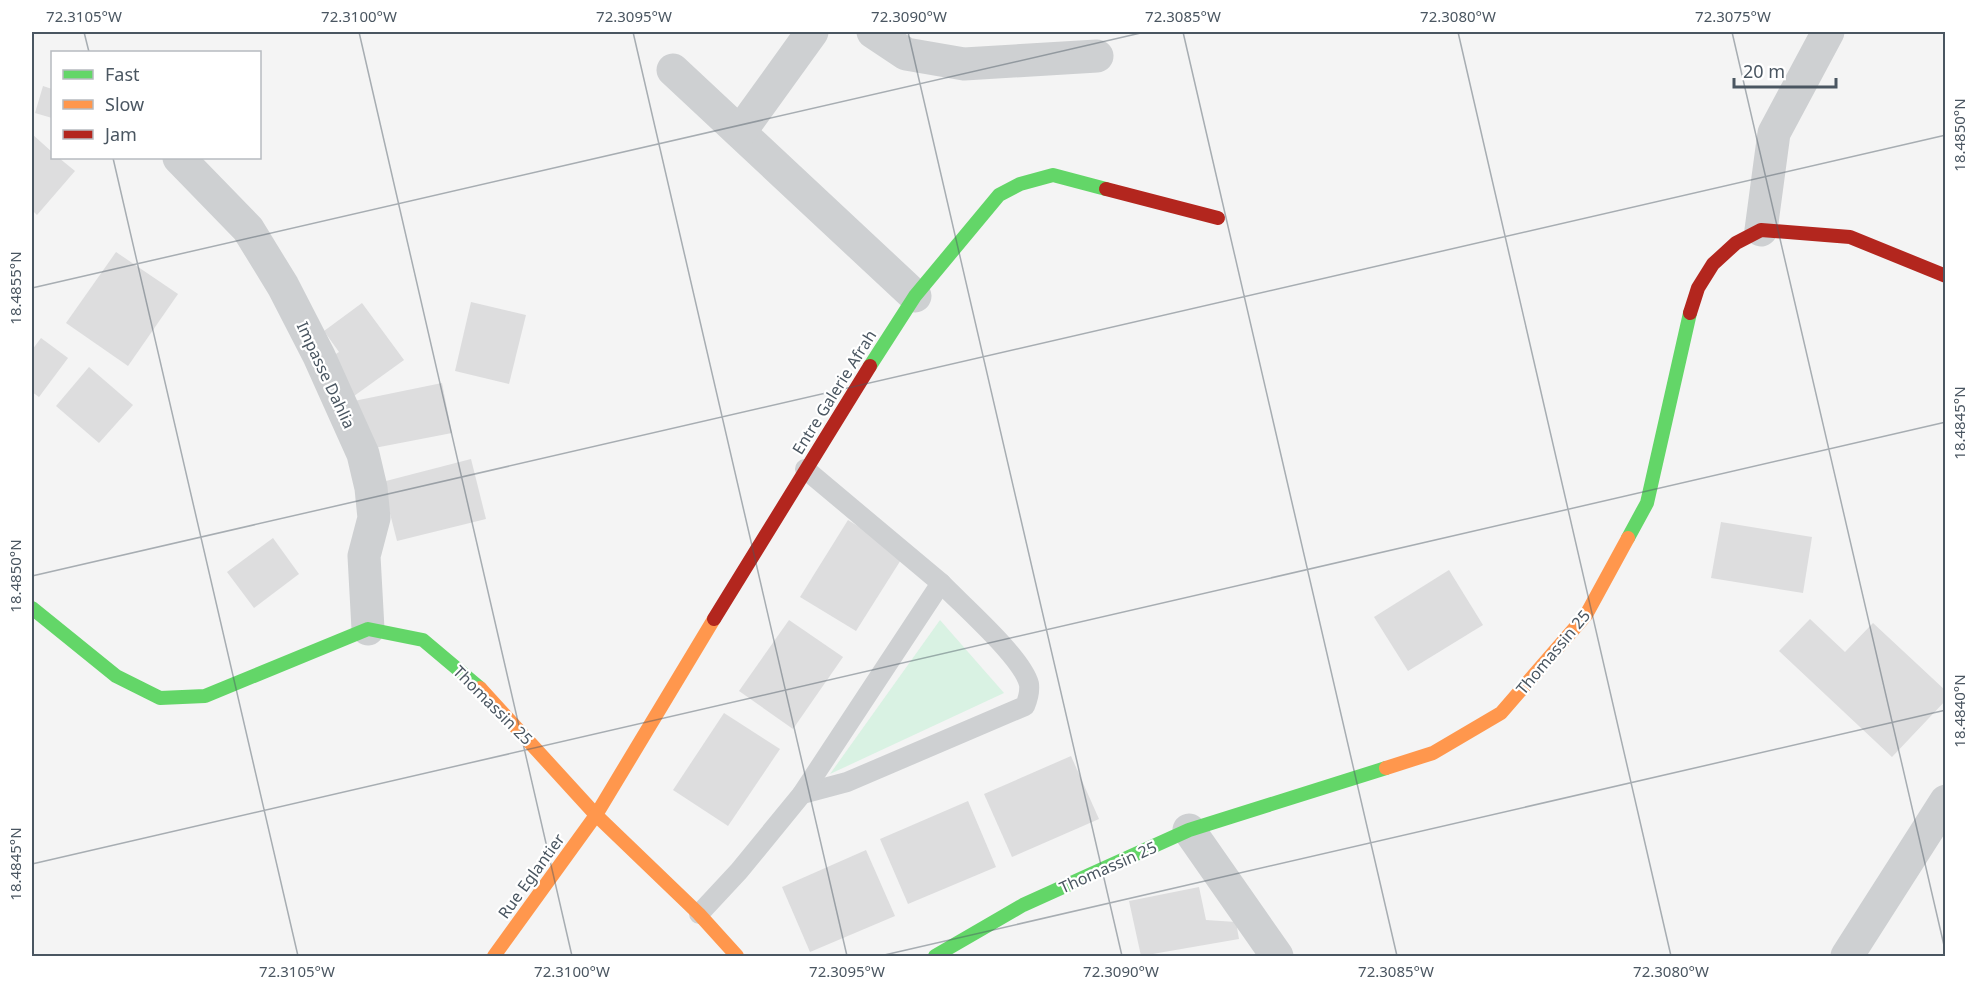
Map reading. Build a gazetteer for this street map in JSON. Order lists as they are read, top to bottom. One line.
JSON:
{"streets":{"street":["Impasse Dahlia","Entre Galerie Afrah","Thomassin 25","Rue Eglantier"]},"crossings":[["Impasse Dahlia","Thomassin 25"],["Entre Galerie Afrah","Thomassin 25"],["Entre Galerie Afrah","Rue Eglantier"],["Thomassin 25","Rue Eglantier"]],"legend":["Fast","Slow","Jam"],"scale_bar":"20 m","coordinates":["72.3105°W","72.3100°W","72.3095°W","72.3090°W","72.3085°W","72.3080°W","72.3075°W","18.4850°N","18.4855°N","18.4845°N","18.4840°N"]}
